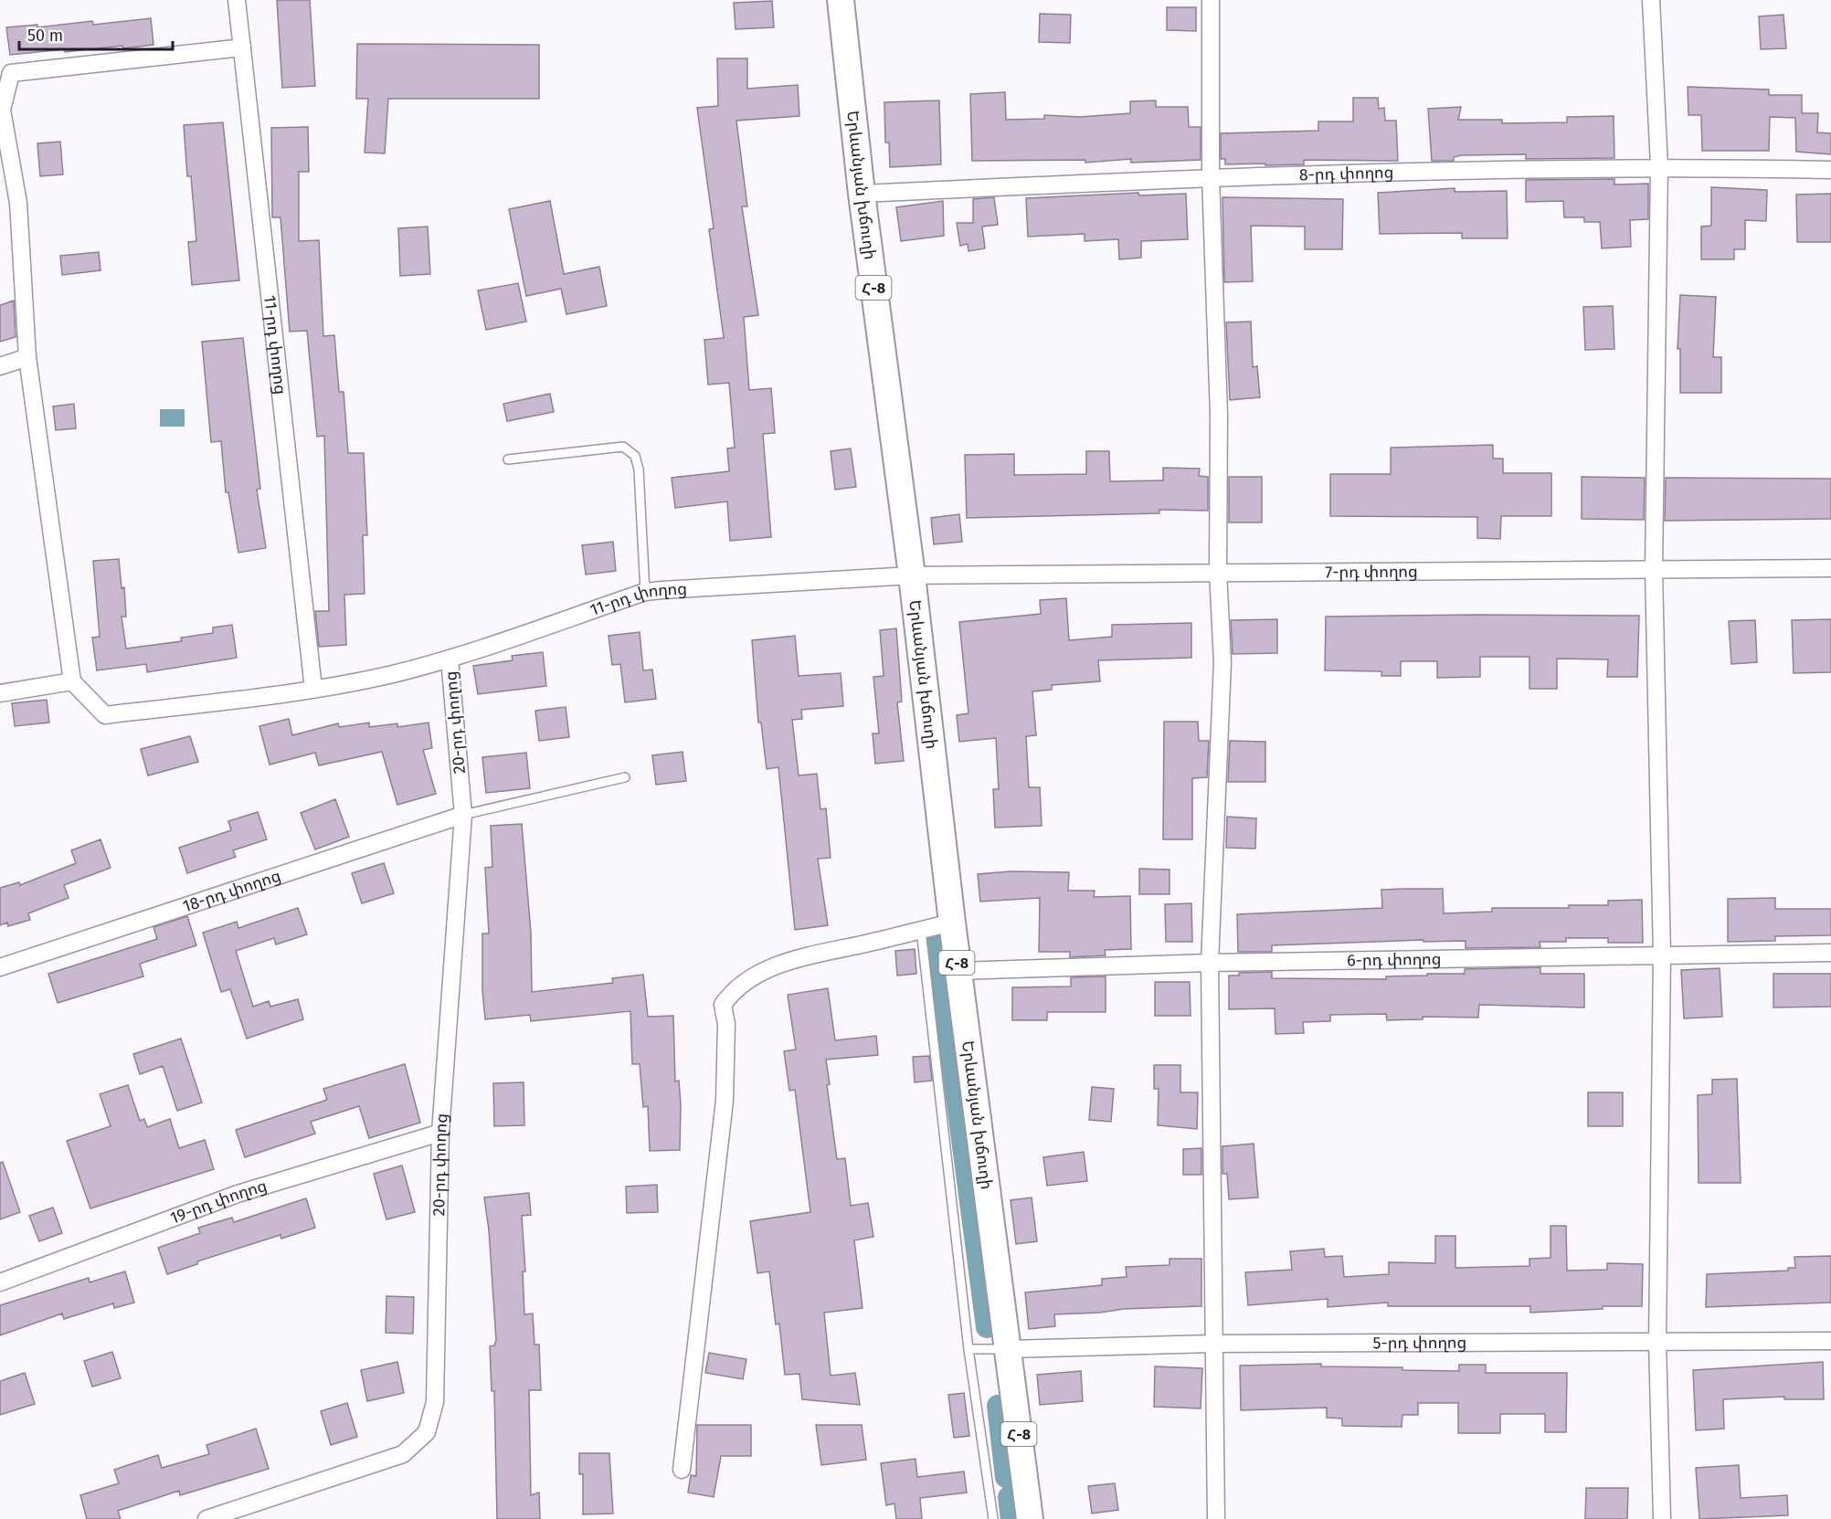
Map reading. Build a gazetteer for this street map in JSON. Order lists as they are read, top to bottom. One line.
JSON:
{"streets":{"main road":["Երևանյան խճուղի","Հ-8"],"street":["8-րդ փողոց","11-րդ փողոց","7-րդ փողոց","20-րդ փողոց","18-րդ փողոց","6-րդ փողոց","19-րդ փողոց","5-րդ փողոց"]},"crossings":[["8-րդ փողոց","Երևանյան խճուղի"],["Երևանյան խճուղի","Հ-8"],["Երևանյան խճուղի","11-րդ փողոց"],["Երևանյան խճուղի","7-րդ փողոց"],["Երևանյան խճուղի","6-րդ փողոց"],["Երևանյան խճուղի","5-րդ փողոց"],["Հ-8","5-րդ փողոց"],["11-րդ փողոց","7-րդ փողոց"],["11-րդ փողոց","20-րդ փողոց"],["20-րդ փողոց","18-րդ փողոց"],["20-րդ փողոց","19-րդ փողոց"]],"scale_bar":"50 m"}
